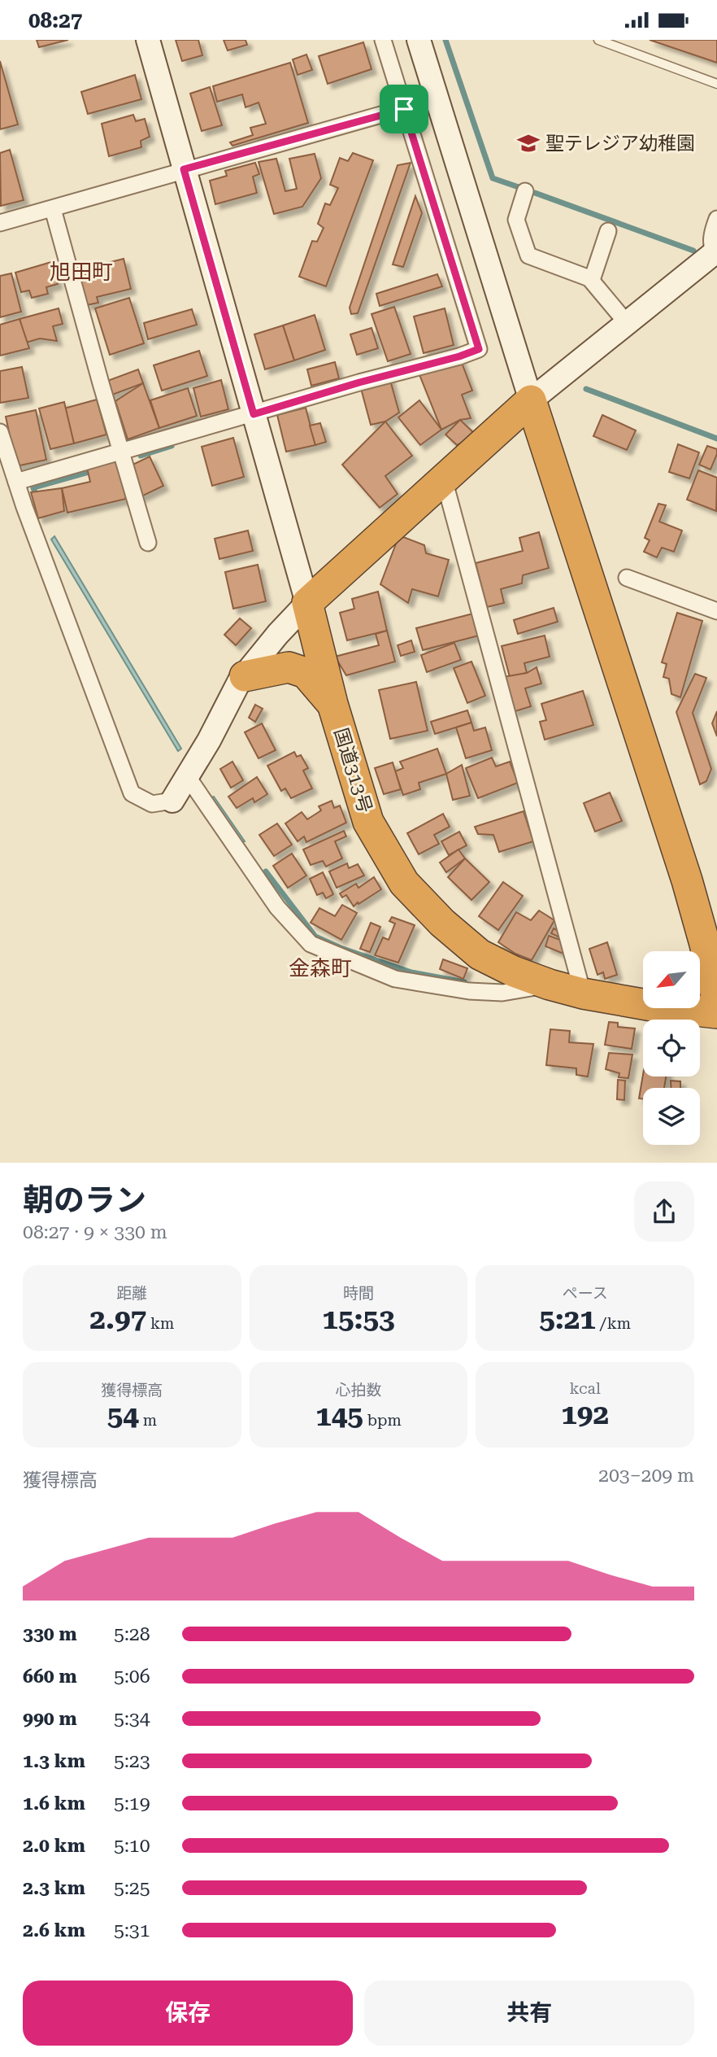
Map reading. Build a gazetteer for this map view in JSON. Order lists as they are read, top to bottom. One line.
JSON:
{"streets":{"highway":["国道313号"]},"districts":["旭田町","金森町"],"places":{"school or university":["聖テレジア幼稚園"]},"north":"bottom left","page":{"status":"08:27","heading":["朝のラン","08:27 · 9 × 330 m"],"stats":[["距離","2.97 km"],["時間","15:53"],["ペース","5:21 /km"],["獲得標高","54 m"],["心拍数","145 bpm"],["kcal","192"]],"chart":["獲得標高","203–209 m"],"list":[{"name":"330 m","note":"5:28"},{"name":"660 m","note":"5:06"},{"name":"990 m","note":"5:34"},{"name":"1.3 km","note":"5:23"},{"name":"1.6 km","note":"5:19"},{"name":"2.0 km","note":"5:10"},{"name":"2.3 km","note":"5:25"},{"name":"2.6 km","note":"5:31"}],"buttons":["保存","共有"]}}
